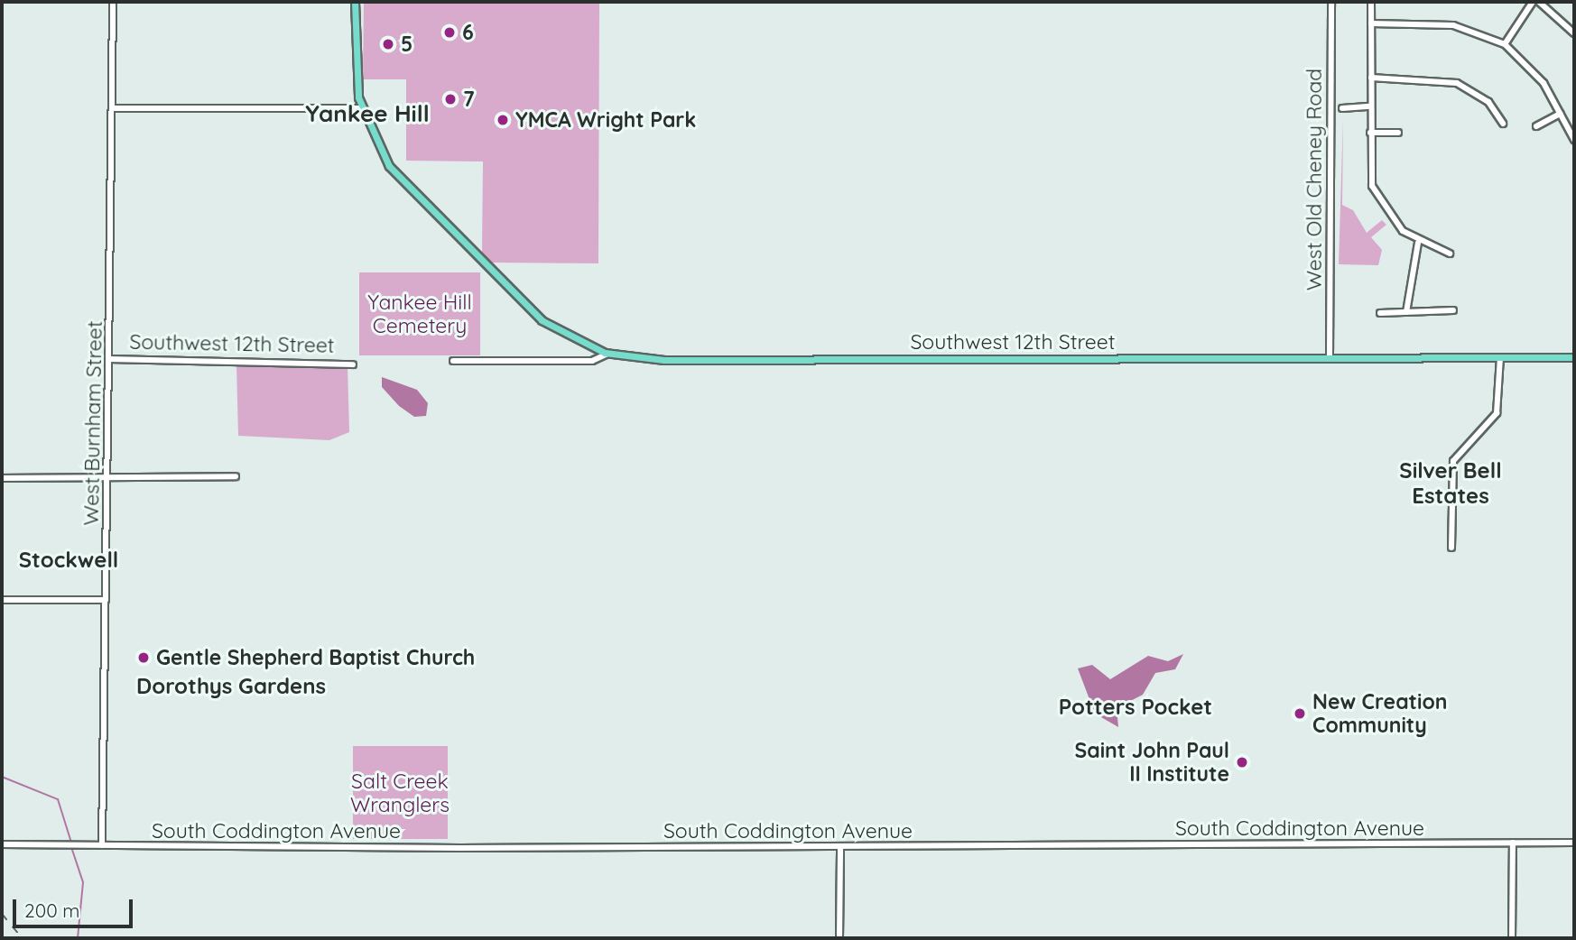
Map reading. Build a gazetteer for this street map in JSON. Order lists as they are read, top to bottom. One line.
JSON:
{"streets":{"main road":["Southwest 12th Street"],"street":["West Old Cheney Road","West Burnham Street","South Coddington Avenue"]},"crossings":[["West Old Cheney Road","Southwest 12th Street"],["Southwest 12th Street","West Burnham Street"],["West Burnham Street","South Coddington Avenue"]],"districts":["Yankee Hill","Silver Bell Estates","Stockwell","Dorothys Gardens","Potters Pocket"],"parks":["Yankee Hill Cemetery","Salt Creek Wranglers"],"places":["6","5","7","YMCA Wright Park","Gentle Shepherd Baptist Church","New Creation Community","Saint John Paul II Institute"],"scale_bar":"200 m"}
